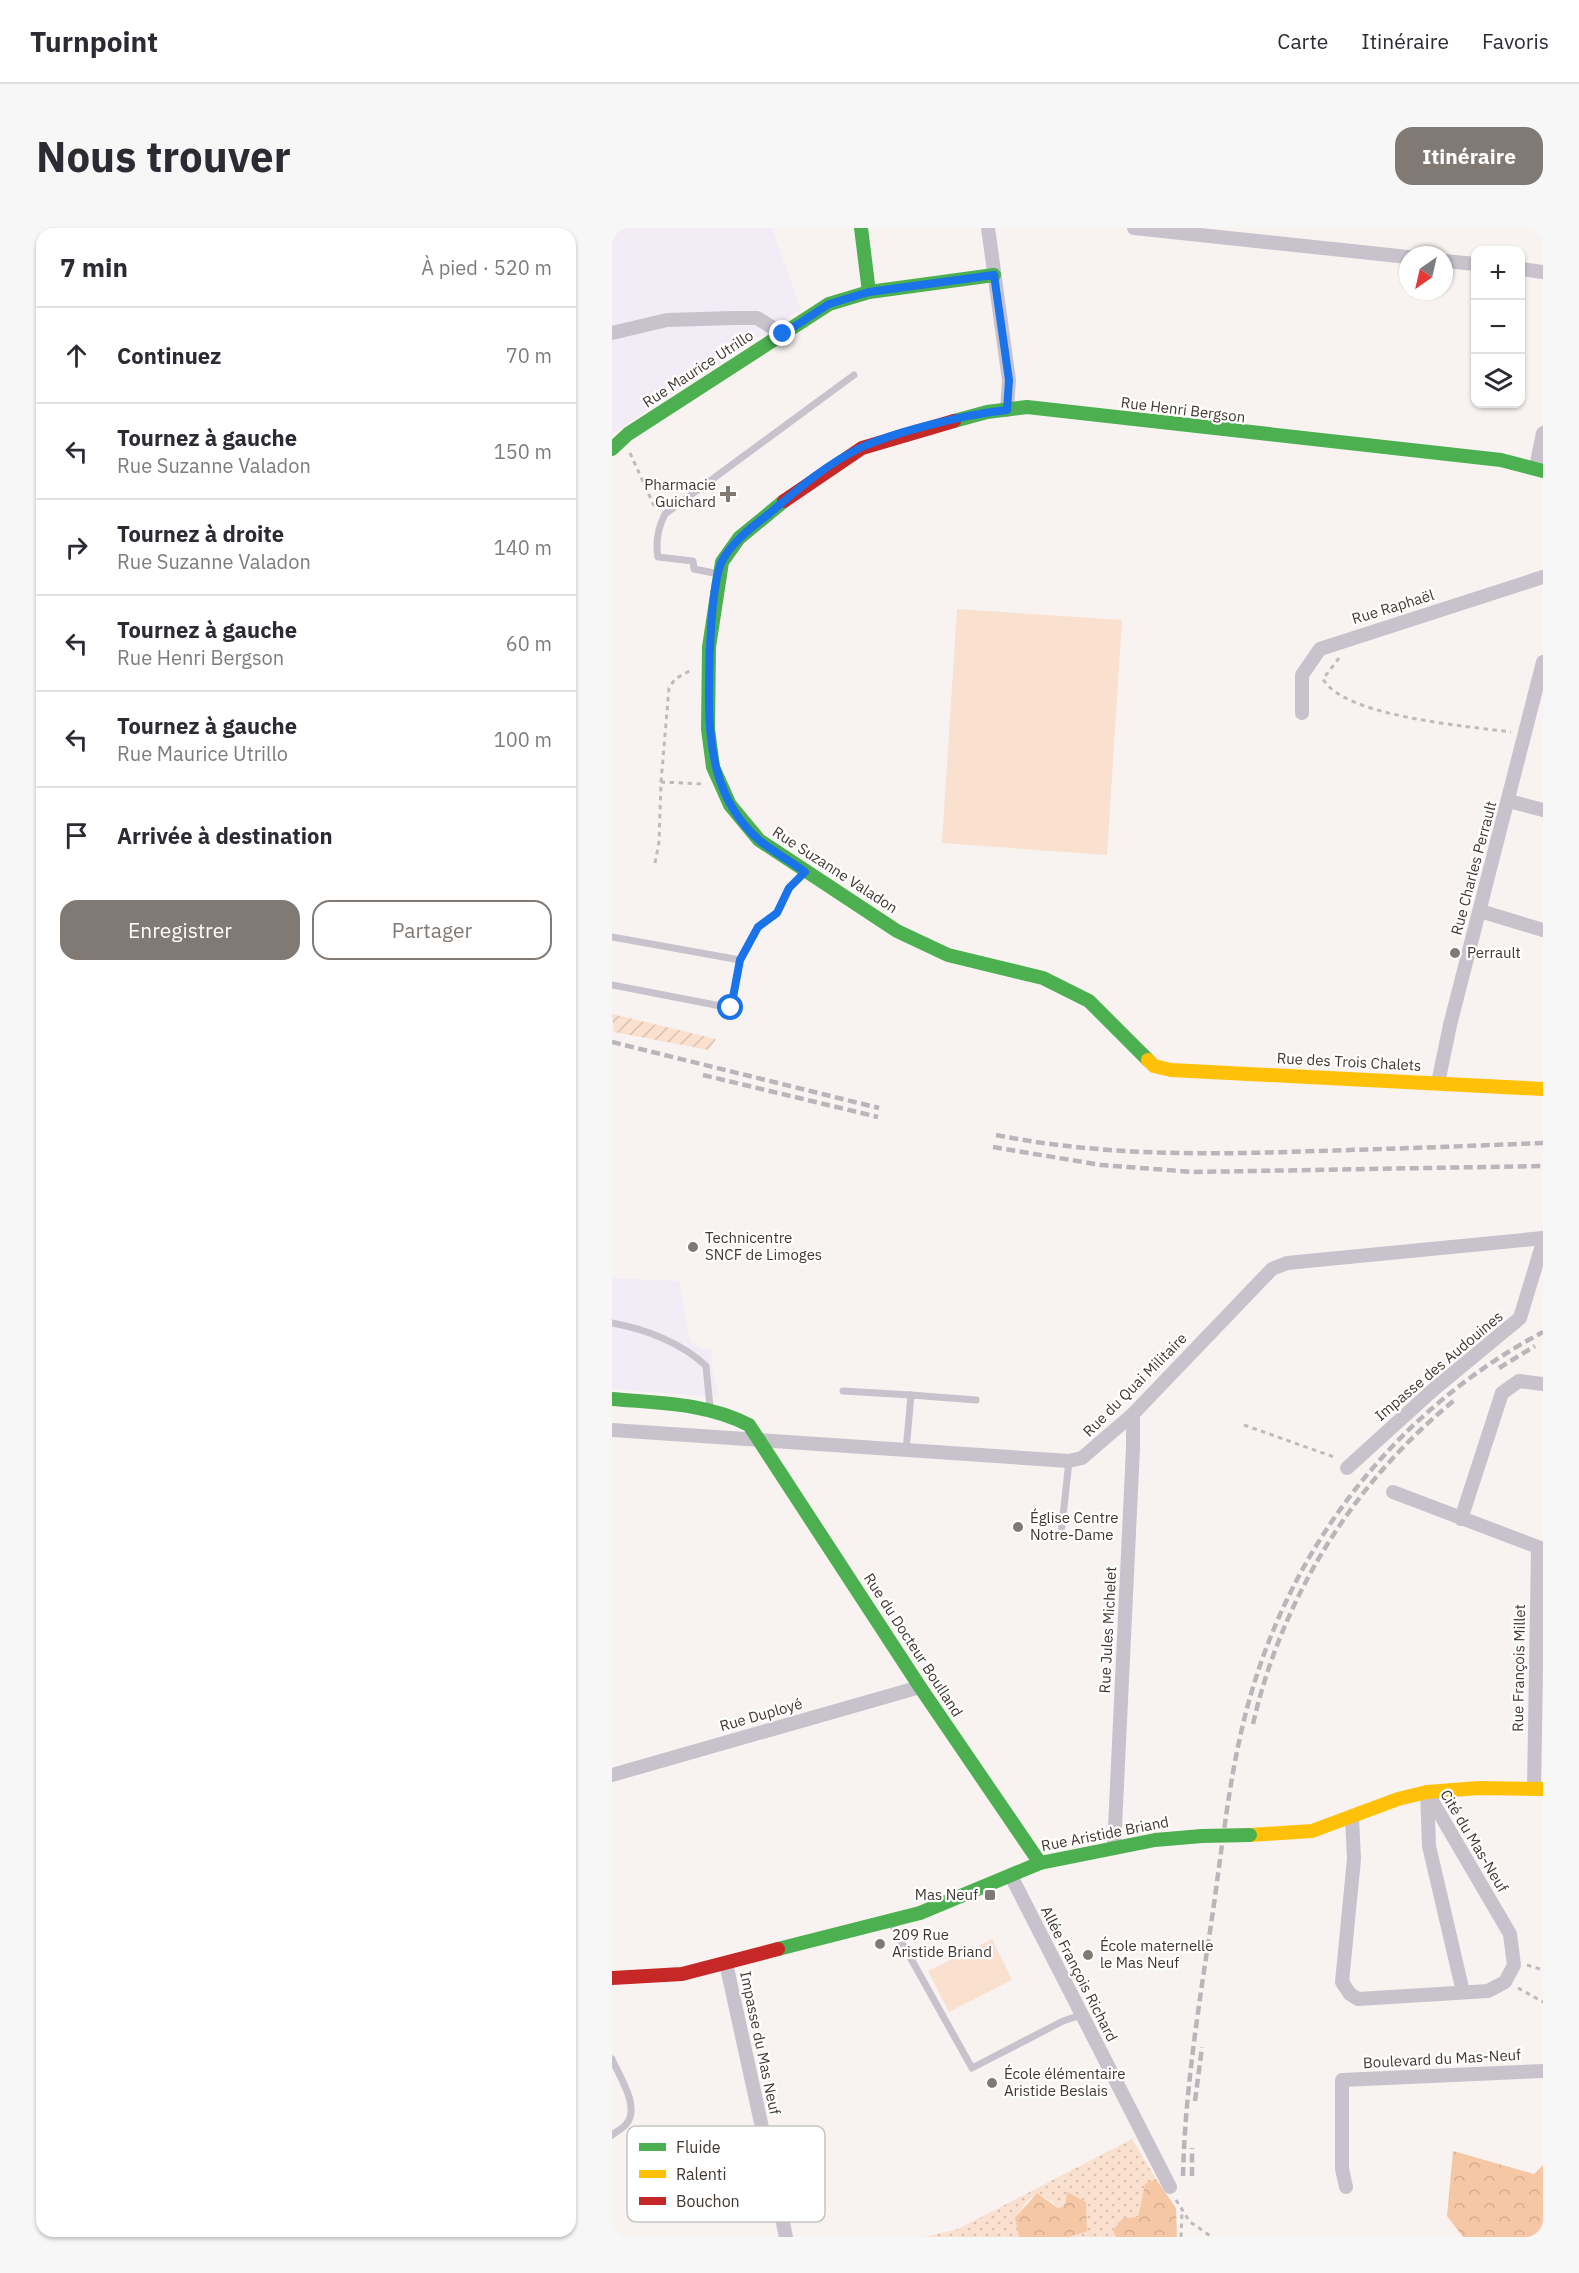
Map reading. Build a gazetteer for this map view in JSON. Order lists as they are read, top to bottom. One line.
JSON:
{"streets":{"street":["Rue Maurice Utrillo","Rue Henri Bergson","Rue Raphaël","Rue Charles Perrault","Rue Suzanne Valadon","Rue des Trois Chalets","Impasse des Audouines","Rue du Quai Militaire","Rue Jules Michelet","Rue du Docteur Boulland","Rue François Millet","Rue Duployé","Rue Aristide Briand","Cité du Mas-Neuf","Allée François Richard","Impasse du Mas Neuf","Boulevard du Mas-Neuf"]},"crossings":[["Rue Henri Bergson","Rue Suzanne Valadon"],["Rue Charles Perrault","Rue des Trois Chalets"],["Rue Suzanne Valadon","Rue des Trois Chalets"],["Impasse des Audouines","Rue du Quai Militaire"],["Rue du Quai Militaire","Rue Jules Michelet"],["Rue Jules Michelet","Rue Aristide Briand"],["Rue du Docteur Boulland","Rue Duployé"],["Rue du Docteur Boulland","Rue Aristide Briand"],["Rue François Millet","Rue Aristide Briand"],["Rue Aristide Briand","Cité du Mas-Neuf"],["Rue Aristide Briand","Allée François Richard"],["Rue Aristide Briand","Impasse du Mas Neuf"]],"places":{"health":["Pharmacie Guichard"],"other":["Perrault","Technicentre SNCF de Limoges","Église Centre Notre-Dame","209 Rue Aristide Briand","École maternelle le Mas Neuf","École élémentaire Aristide Beslais"],"transit":["Mas Neuf"]},"legend":["Fluide","Ralenti","Bouchon"],"north":"bottom left","page":{"header":"Turnpoint","nav":["Carte","Itinéraire","Favoris"],"buttons":["Itinéraire",["Enregistrer","Partager"]],"title":"Nous trouver","heading":["7 min","À pied · 520 m"],"map_buttons":["+","−"],"list":[["Continuez","70 m"],["Tournez à gauche","Rue Suzanne Valadon","150 m"],["Tournez à droite","Rue Suzanne Valadon","140 m"],["Tournez à gauche","Rue Henri Bergson","60 m"],["Tournez à gauche","Rue Maurice Utrillo","100 m"],"Arrivée à destination"]}}
